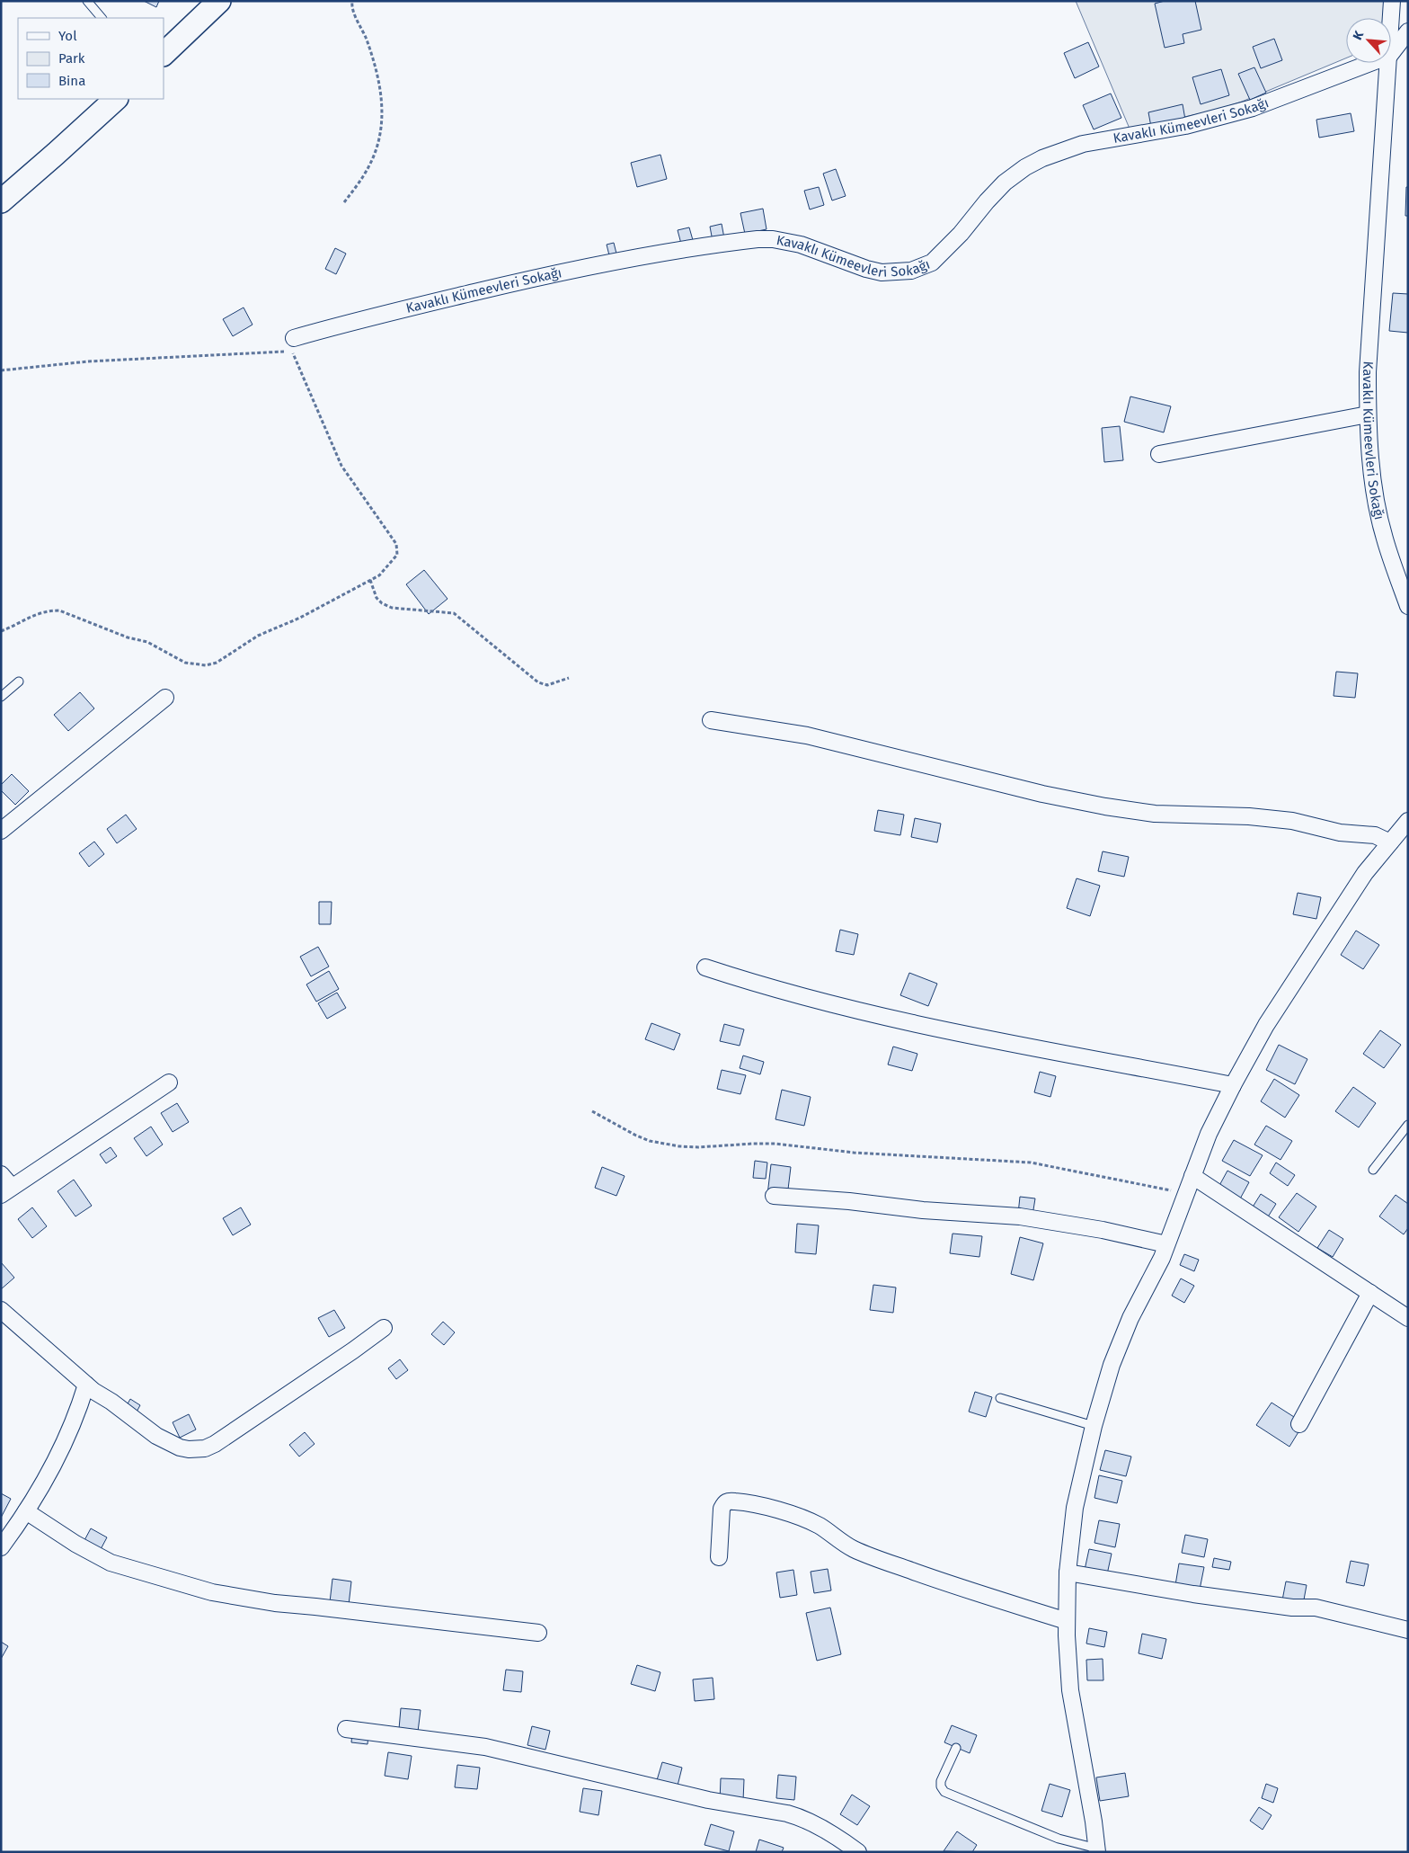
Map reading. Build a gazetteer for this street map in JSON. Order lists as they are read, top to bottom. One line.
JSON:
{"streets":{"street":["Kavaklı Kümeevleri Sokağı"]},"legend":["Yol","Park","Bina"],"north":"top left"}
